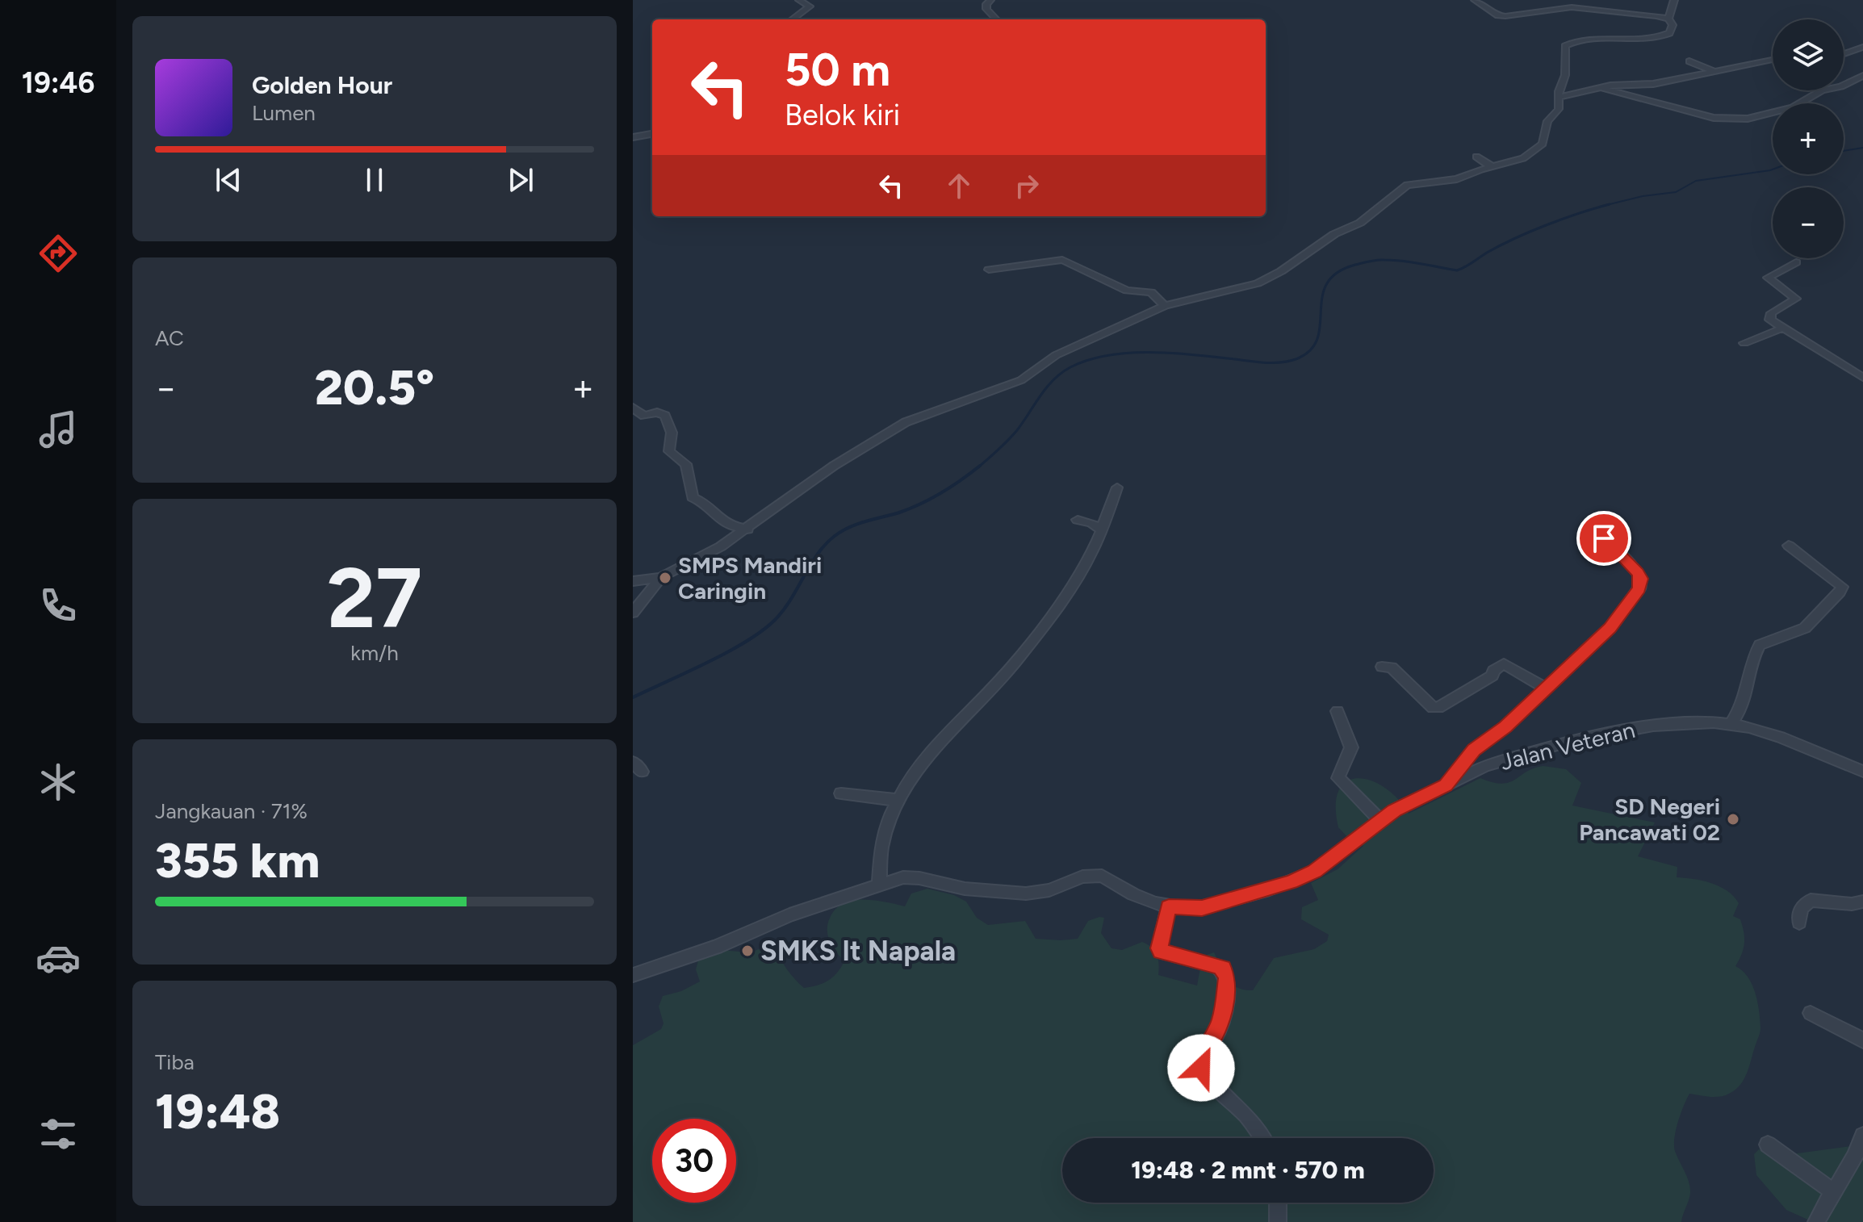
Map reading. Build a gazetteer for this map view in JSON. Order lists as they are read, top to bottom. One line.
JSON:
{"streets":{"street":["Jalan Veteran"]},"places":["SMPS Mandiri Caringin","SD Negeri Pancawati 02","SMKS It Napala"],"page":{"tabs":"19:46","map_buttons":["+","−"],"turn":["50 m","Belok kiri"],"song":["Golden Hour","Lumen"],"tile":["AC",["27","km/h"],["Jangkauan · 71%","355 km"],["Tiba","19:48"]],"heat":["−","20.5°","+"],"limit":"30","trip":"19:48 · 2 mnt · 570 m"}}
